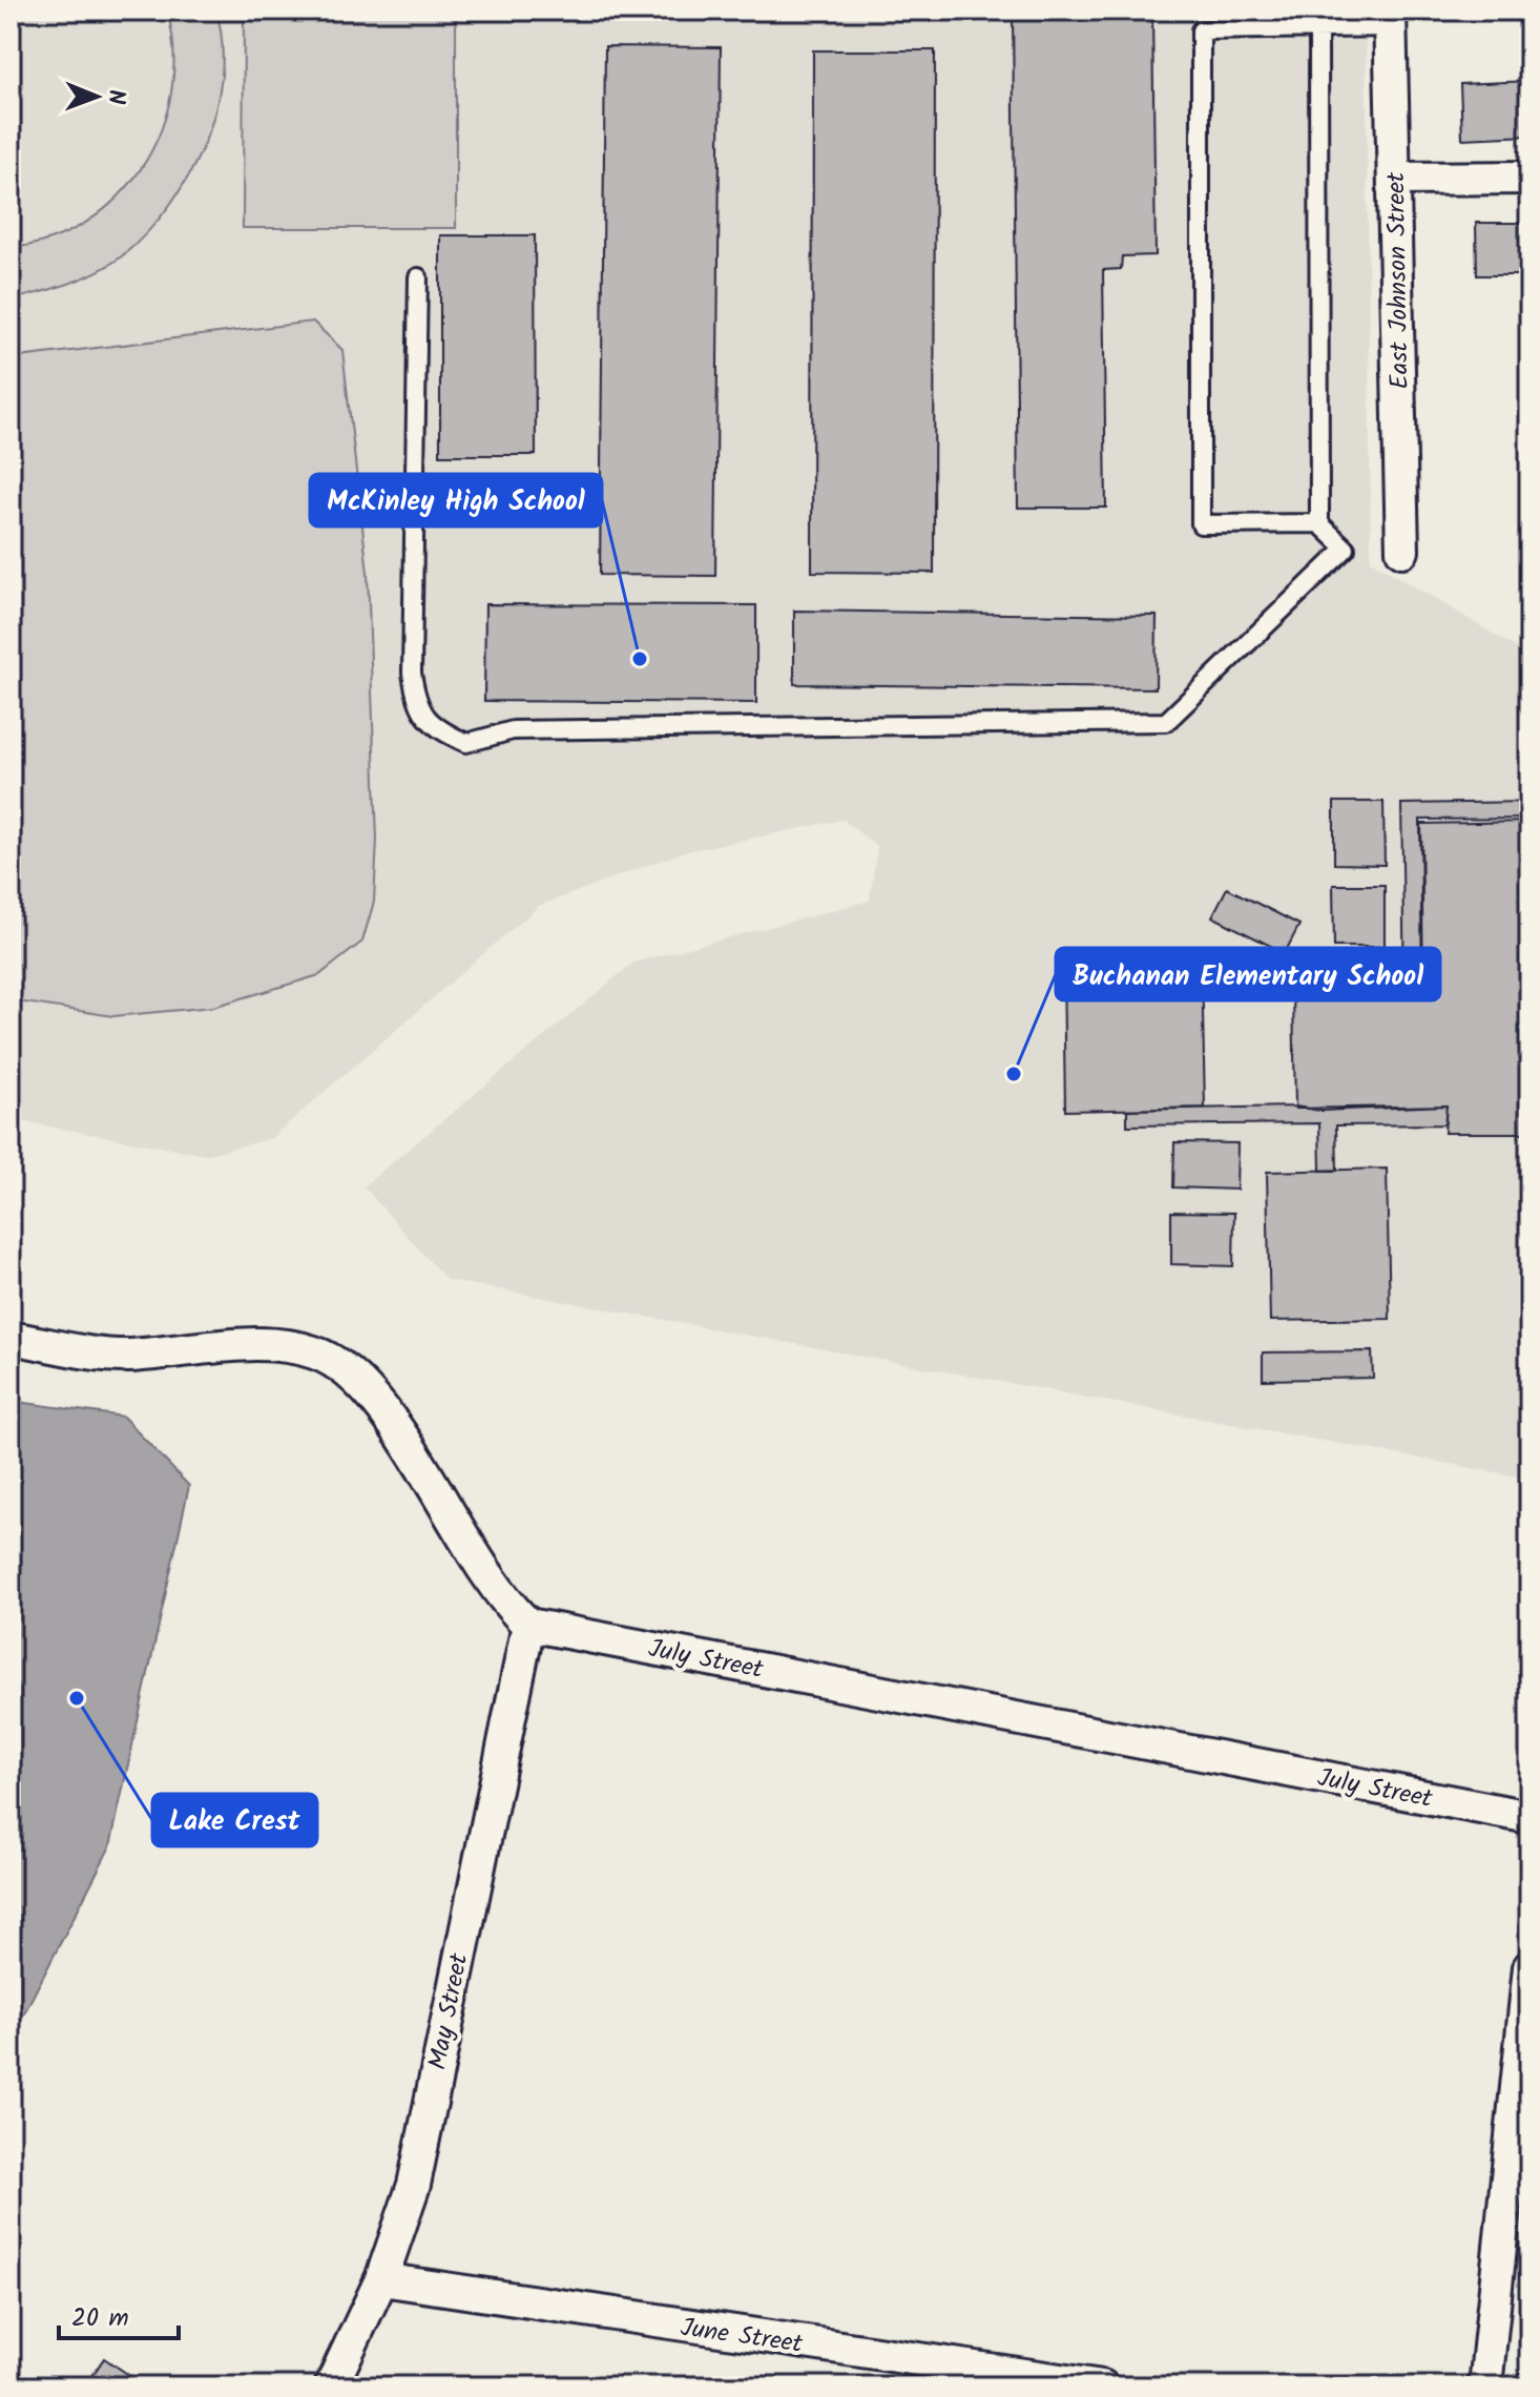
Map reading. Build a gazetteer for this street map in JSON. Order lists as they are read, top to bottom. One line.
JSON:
{"streets":{"street":["East Johnson Street","July Street","May Street","June Street"]},"crossings":[["July Street","May Street"],["May Street","June Street"]],"places":["McKinley High School","Buchanan Elementary School","Lake Crest"],"scale_bar":"20 m","north":"right"}
